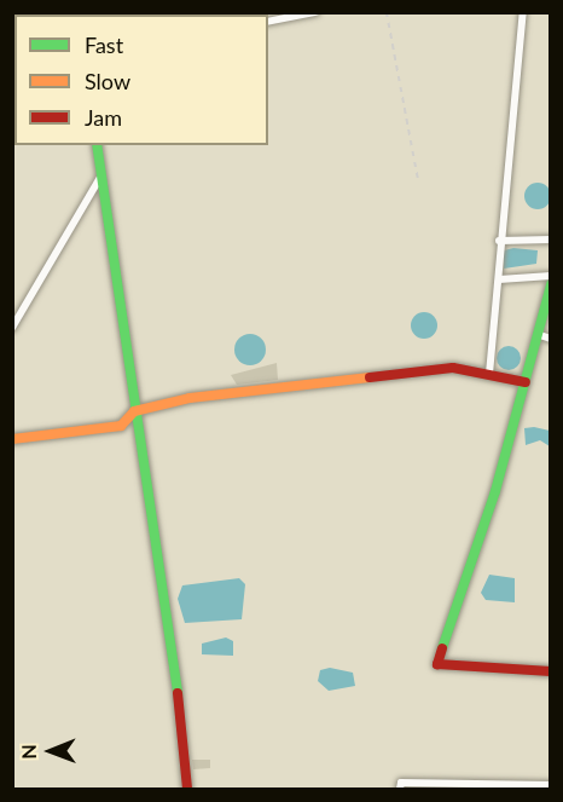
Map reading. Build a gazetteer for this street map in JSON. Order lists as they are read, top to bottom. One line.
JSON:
{"legend":["Fast","Slow","Jam"],"north":"left"}
